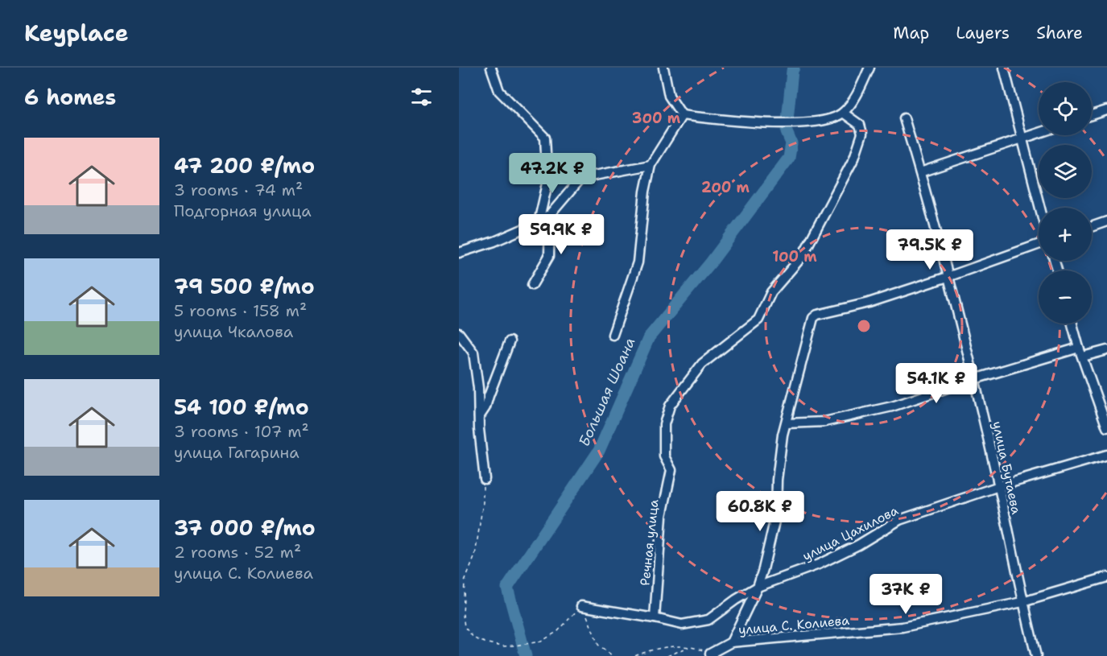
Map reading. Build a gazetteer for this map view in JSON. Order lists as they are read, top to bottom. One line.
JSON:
{"streets":{"street":["улица Бутаева","улица Цахилова","Речная улица","улица С. Колиева"]},"crossings":[["улица Бутаева","улица Цахилова"],["улица Бутаева","улица С. Колиева"],["улица Цахилова","Речная улица"]],"water":["Большая Шоана"],"page":{"header":"Keyplace","nav":["Map","Layers","Share"],"heading":"6 homes","map_buttons":["+","−"],"list":[{"name":"47 200 ₽/mo","note":"3 rooms · 74 m² · Подгорная улица"},{"name":"79 500 ₽/mo","note":"5 rooms · 158 m² · улица Чкалова"},{"name":"54 100 ₽/mo","note":"3 rooms · 107 m² · улица Гагарина"},{"name":"37 000 ₽/mo","note":"2 rooms · 52 m² · улица С. Колиева"}],"price":["47.2K ₽","59.9K ₽","79.5K ₽","54.1K ₽","60.8K ₽","37K ₽"]},"rings":["300 m","200 m","100 m"]}
